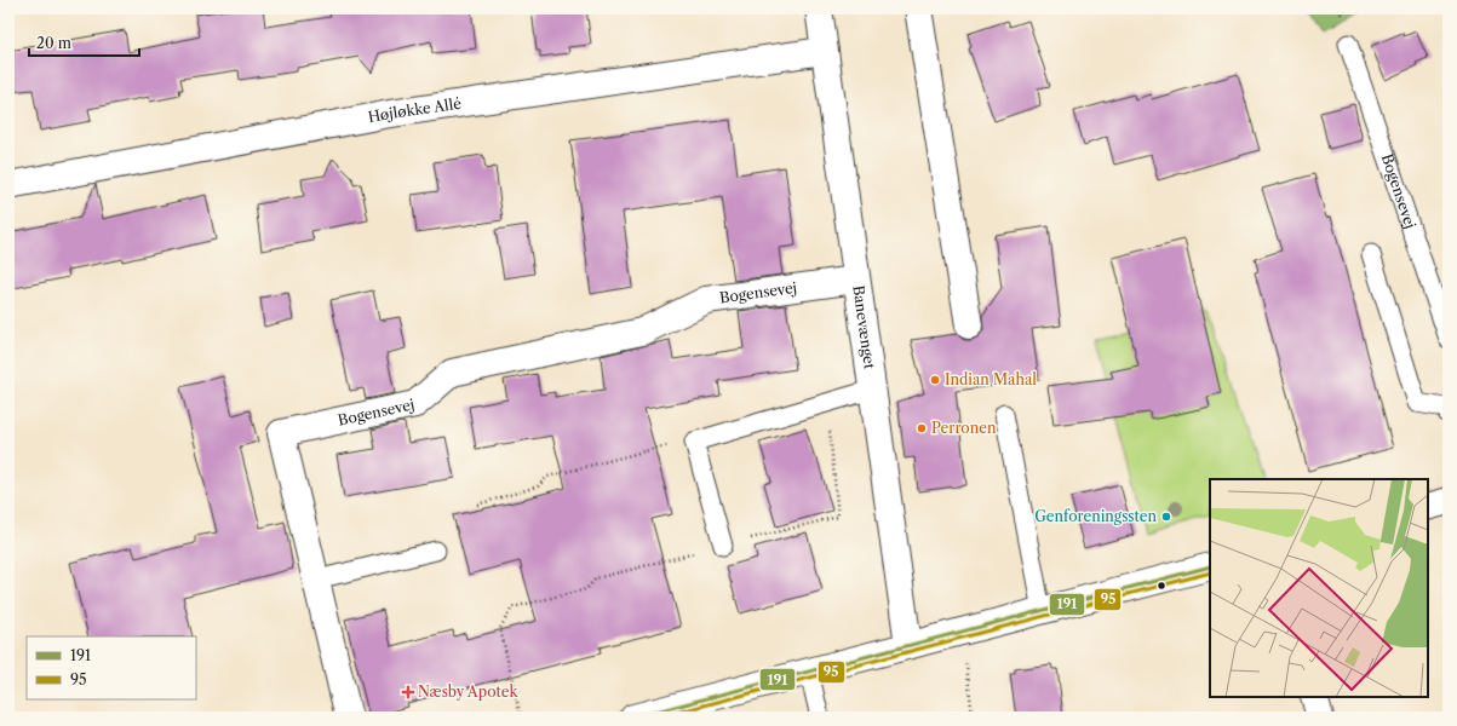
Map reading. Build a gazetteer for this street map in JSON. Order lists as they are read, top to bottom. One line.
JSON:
{"streets":{"street":["Højløkke Allé","Bogensevej","Banevænget"]},"crossings":[["Højløkke Allé","Banevænget"],["Bogensevej","Banevænget"]],"places":{"other":["Indian Mahal","Perronen","Genforeningssten"],"health":["Næsby Apotek"]},"lines":["transit line 191","transit line 95"],"legend":["191","95"],"scale_bar":"20 m"}
